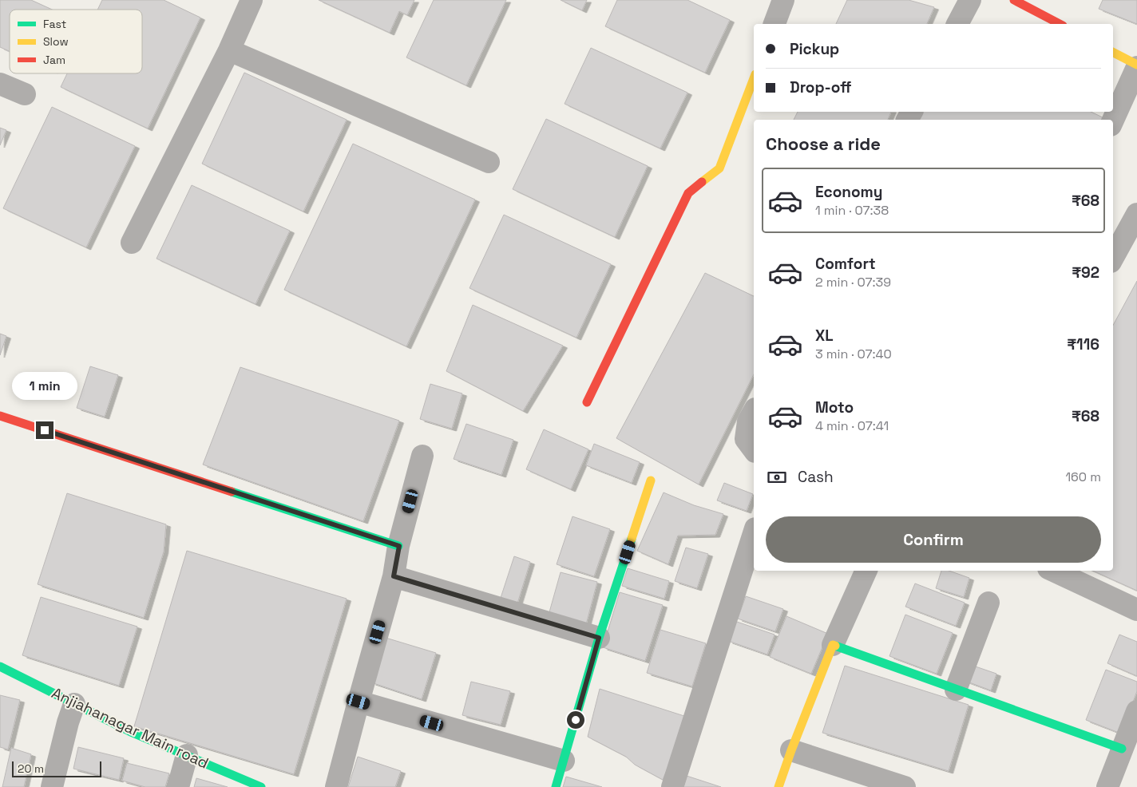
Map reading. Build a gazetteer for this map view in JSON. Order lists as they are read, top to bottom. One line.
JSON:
{"streets":{"street":["Anjiahanagar Main road"]},"legend":["Fast","Slow","Jam"],"scale_bar":"20 m","page":{"banner":["Pickup","Drop-off"],"heading":"Choose a ride","list":[{"name":"Economy","note":"1 min · 07:38","value":"₹68"},{"name":"Comfort","note":"2 min · 07:39","value":"₹92"},{"name":"XL","note":"3 min · 07:40","value":"₹116"},{"name":"Moto","note":"4 min · 07:41","value":"₹68"}],"bubble":"1 min","pay":["Cash","160 m"],"buttons":"Confirm","scale":"20 m"}}
